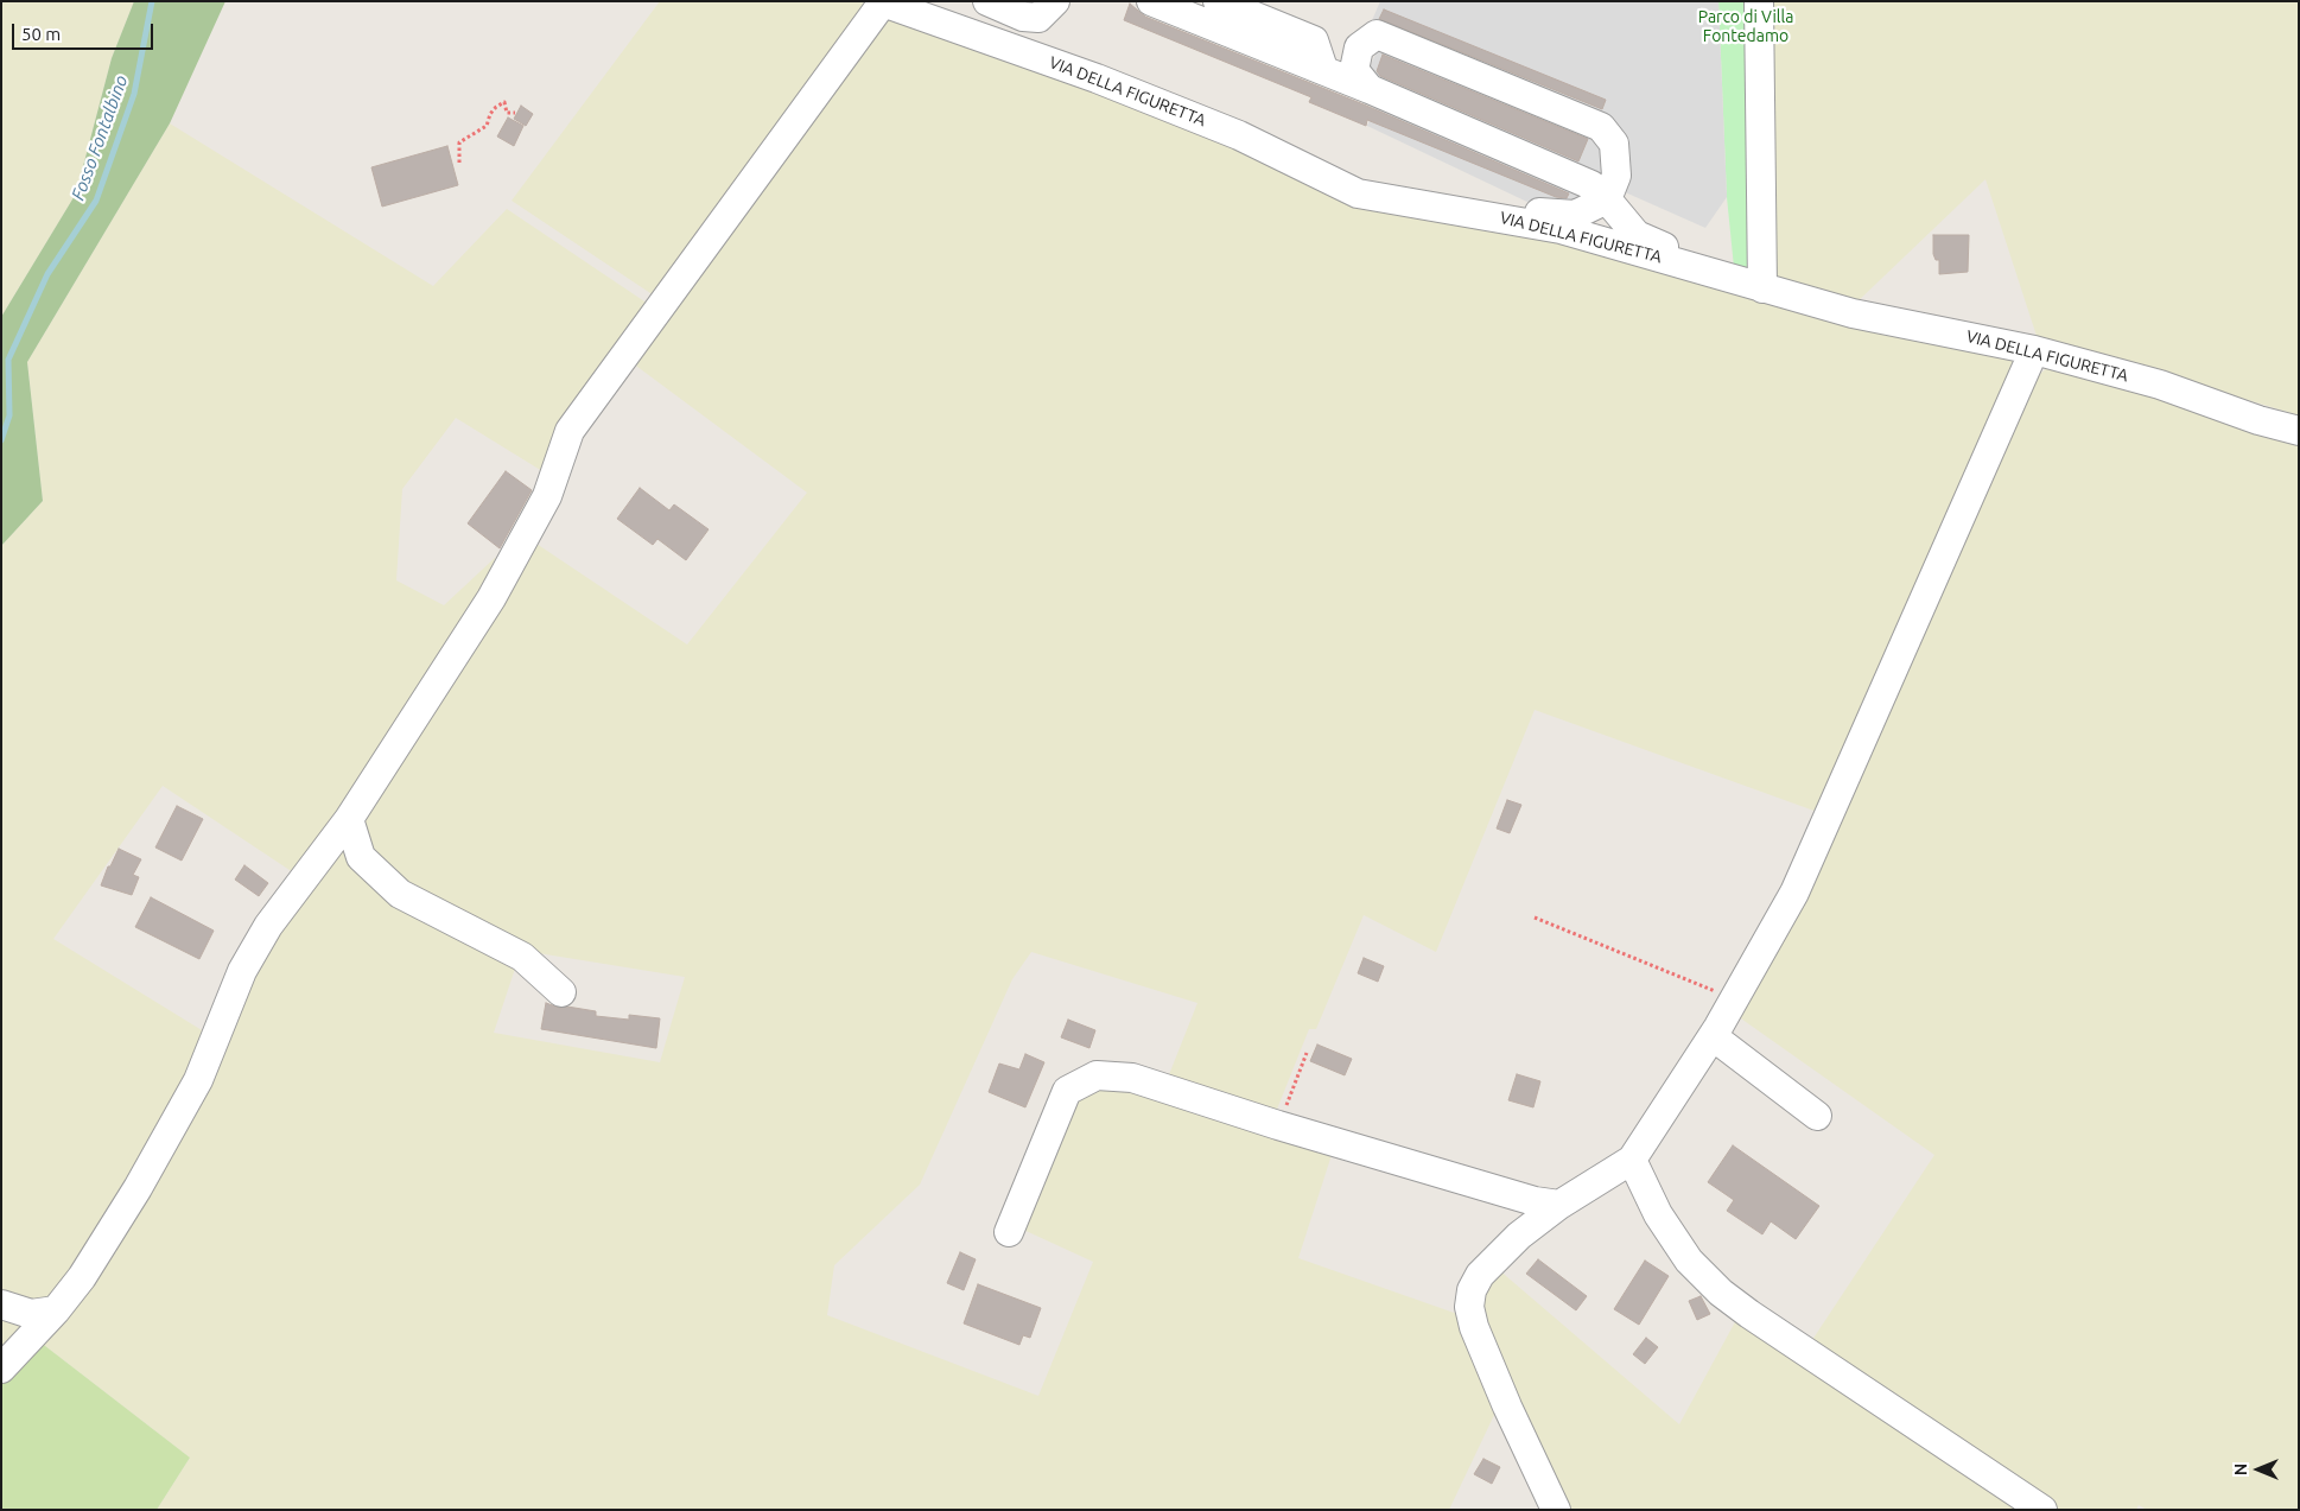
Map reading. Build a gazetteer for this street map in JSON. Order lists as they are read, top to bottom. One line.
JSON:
{"streets":{"street":["VIA DELLA FIGURETTA"]},"water":["Fosso Fontalbino"],"parks":["Parco di Villa Fontedamo"],"scale_bar":"50 m","north":"left"}
